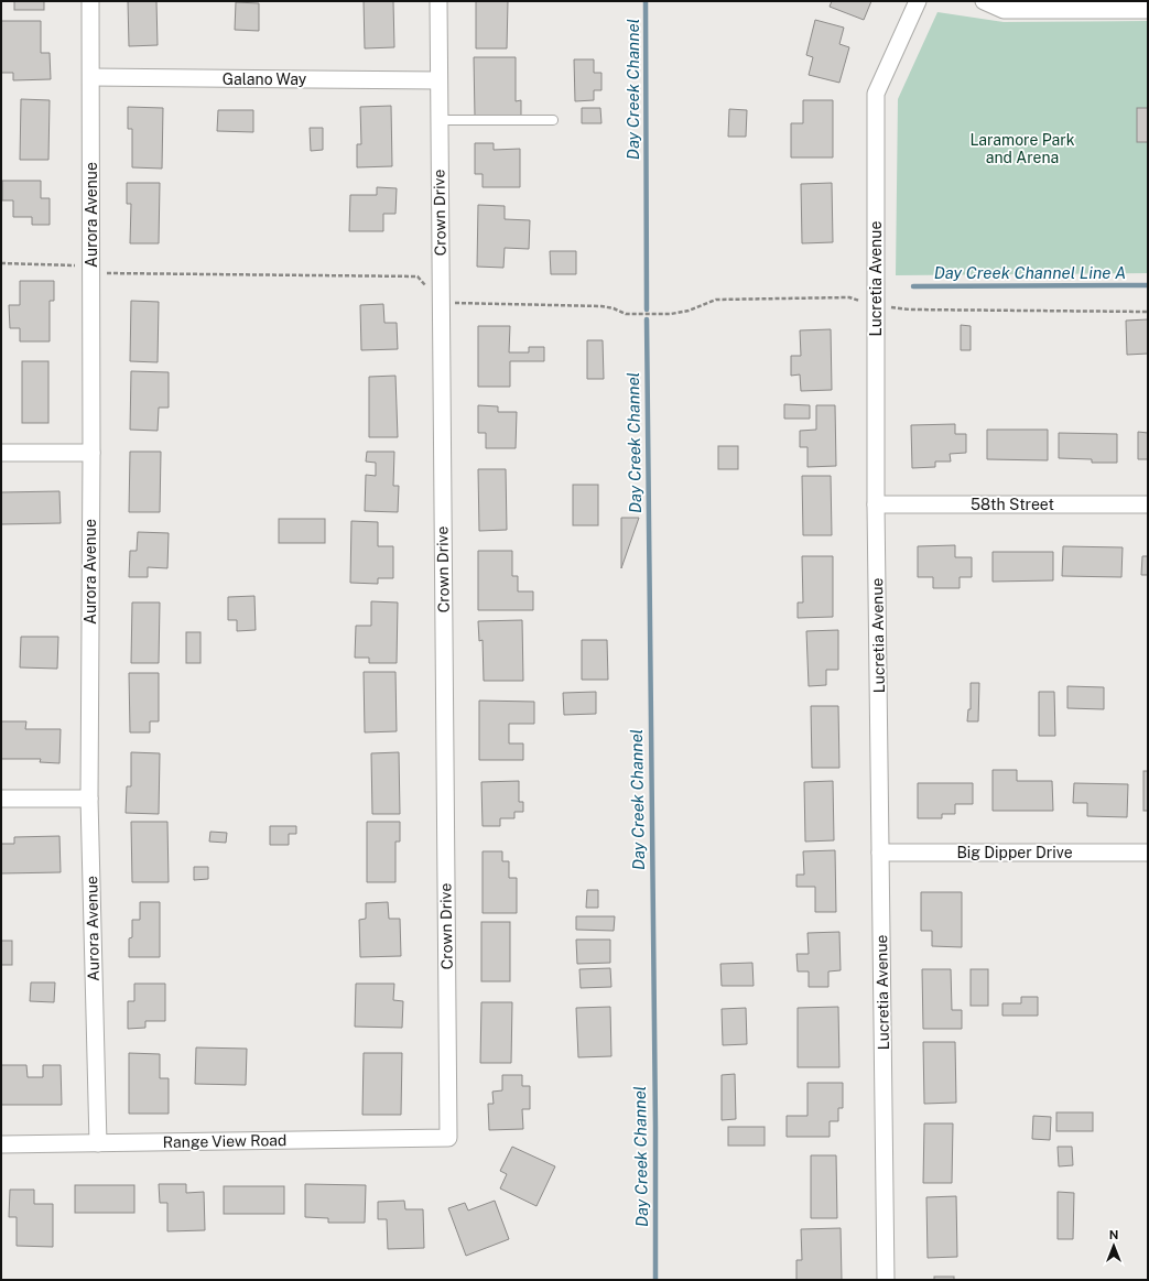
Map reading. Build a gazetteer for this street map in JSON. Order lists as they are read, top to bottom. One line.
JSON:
{"streets":{"street":["Galano Way","Crown Drive","Aurora Avenue","Lucretia Avenue","58th Street","Big Dipper Drive","Range View Road"]},"crossings":[["Galano Way","Crown Drive"],["Galano Way","Aurora Avenue"],["Crown Drive","Range View Road"],["Aurora Avenue","Range View Road"],["Lucretia Avenue","58th Street"],["Lucretia Avenue","Big Dipper Drive"]],"water":["Day Creek Channel","Day Creek Channel Line A"],"parks":["Laramore Park and Arena"],"north":"top"}
